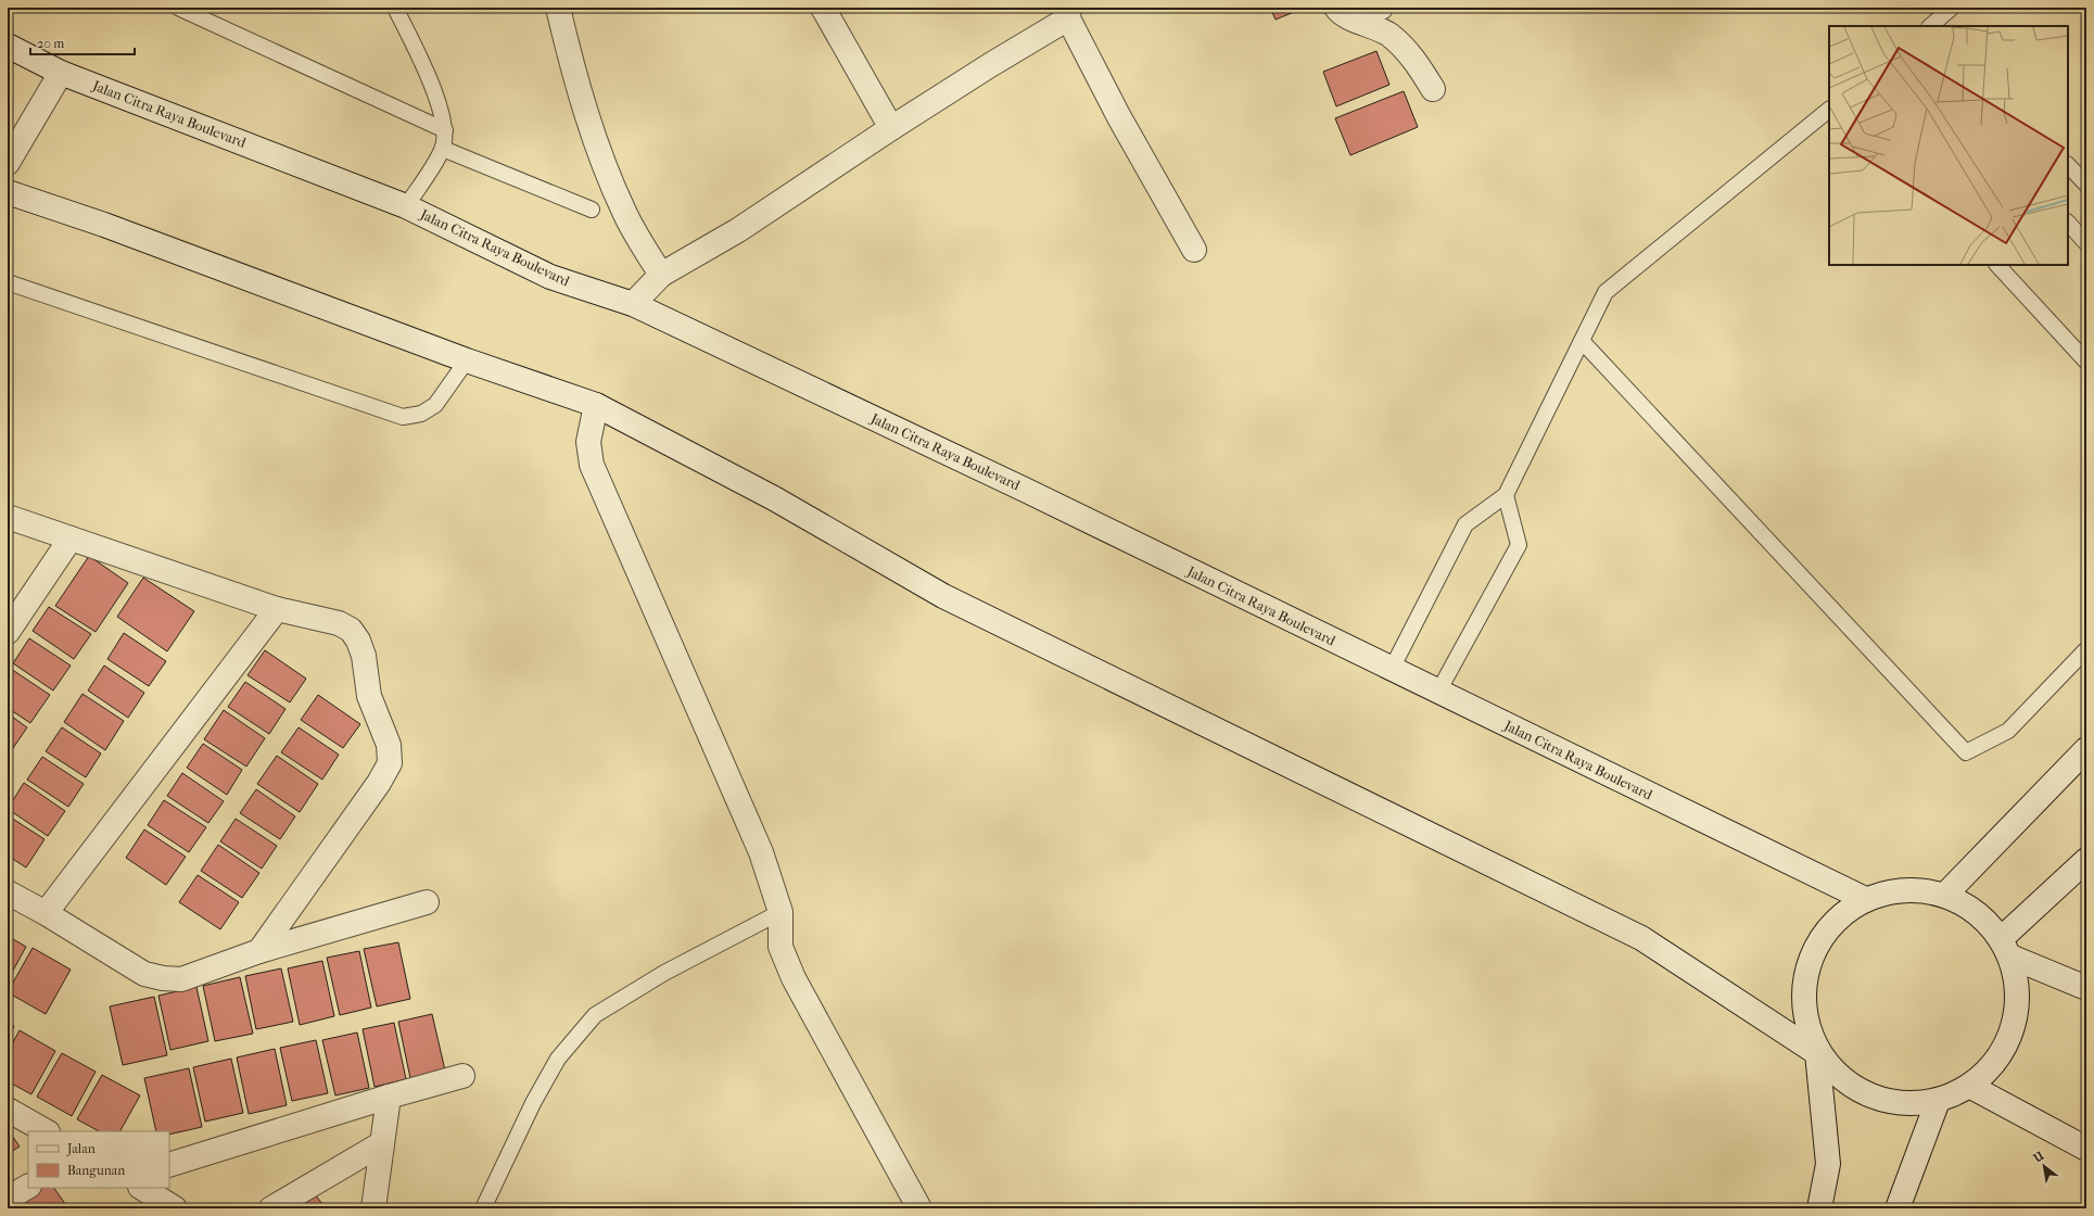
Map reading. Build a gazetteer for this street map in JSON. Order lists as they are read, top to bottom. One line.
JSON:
{"streets":{"street":["Jalan Citra Raya Boulevard"]},"legend":["Jalan","Bangunan"],"scale_bar":"20 m","north":"top left"}
